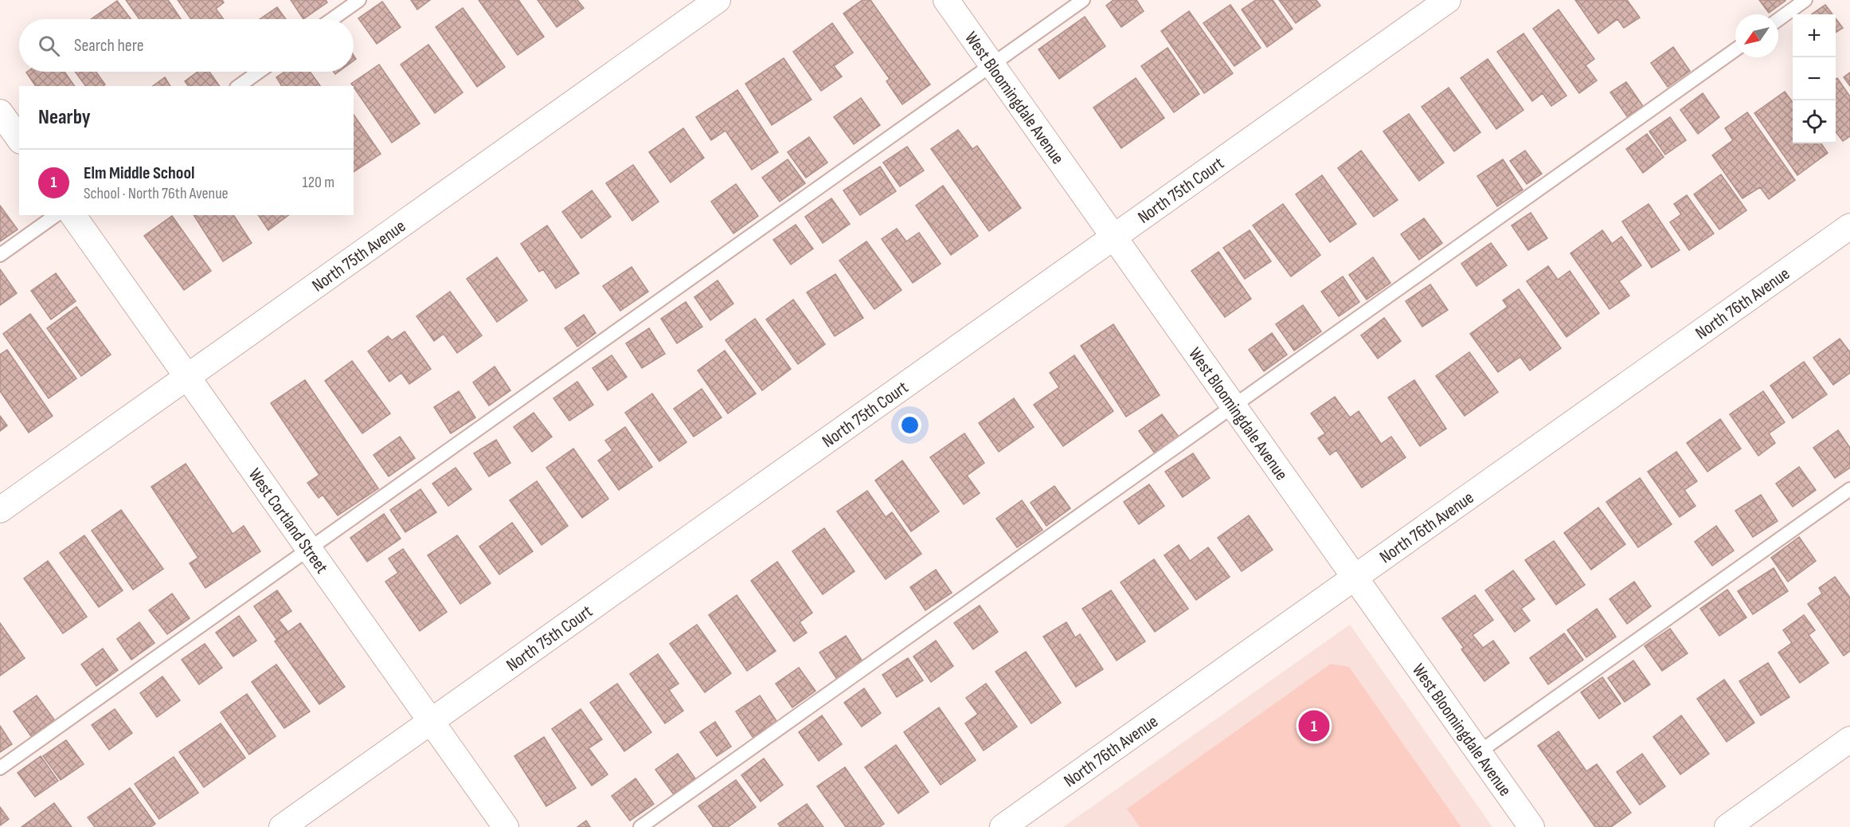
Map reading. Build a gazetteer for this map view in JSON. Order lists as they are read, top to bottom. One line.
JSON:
{"streets":{"street":["West Bloomingdale Avenue","North 75th Court","North 75th Avenue","North 76th Avenue","West Cortland Street"]},"crossings":[["West Bloomingdale Avenue","North 75th Court"],["West Bloomingdale Avenue","North 76th Avenue"],["North 75th Court","West Cortland Street"],["North 75th Avenue","West Cortland Street"]],"north":"bottom left","page":{"map_buttons":["+","−"],"search":"Search here","heading":"Nearby","list":[{"mark":"1","name":"Elm Middle School","note":"School · North 76th Avenue","value":"120 m"}],"pins":"1"}}
